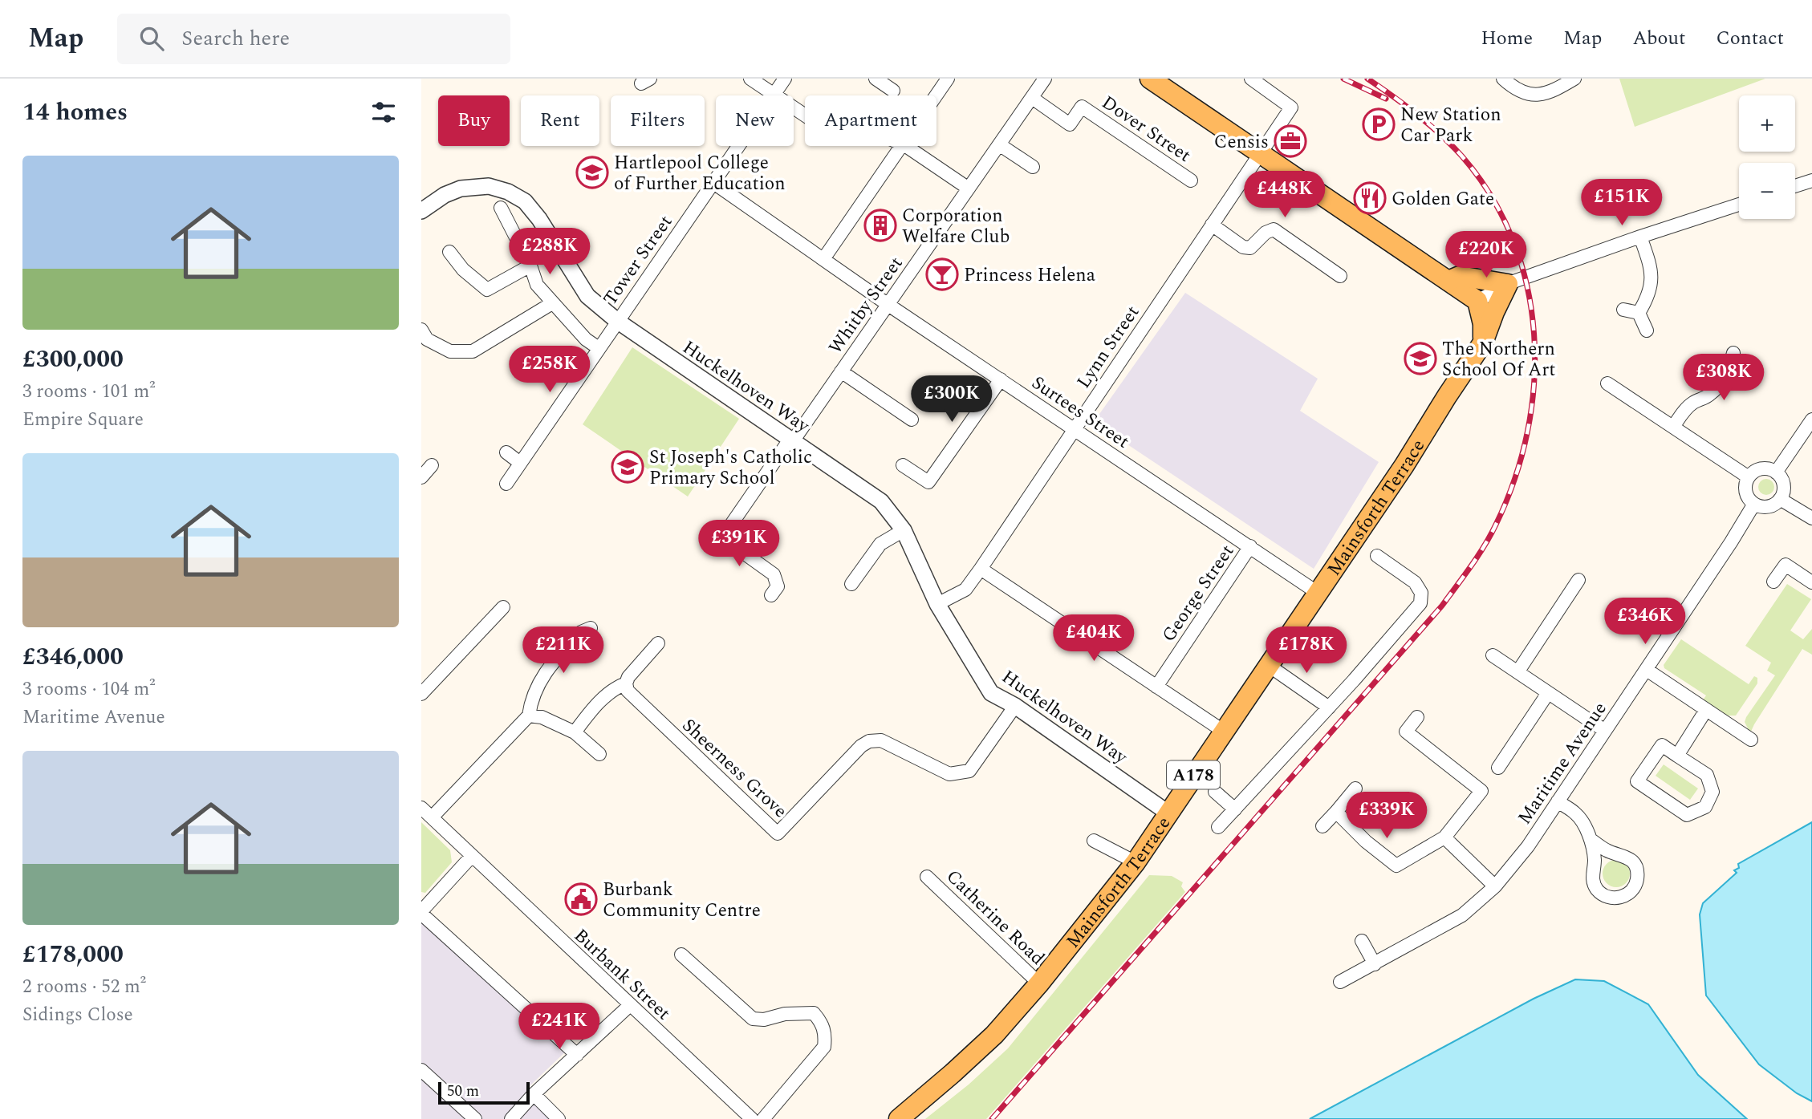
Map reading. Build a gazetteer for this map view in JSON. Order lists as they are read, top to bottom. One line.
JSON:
{"streets":{"main road":["Mainsforth Terrace","A178"],"street":["Dover Street","Tower Street","Whitby Street","Lynn Street","Huckelhoven Way","Surtees Street","George Street","Maritime Avenue","Sheerness Grove","Catherine Road","Burbank Street"]},"crossings":[["Dover Street","Whitby Street"],["Tower Street","Huckelhoven Way"],["Tower Street","Surtees Street"],["Whitby Street","Huckelhoven Way"],["Whitby Street","Surtees Street"],["Lynn Street","Huckelhoven Way"],["Lynn Street","Surtees Street"],["Huckelhoven Way","Mainsforth Terrace"],["Huckelhoven Way","Sheerness Grove"],["Surtees Street","Mainsforth Terrace"],["Surtees Street","George Street"],["Mainsforth Terrace","Catherine Road"]],"places":{"parking":["New Station Car Park"],"office":["Censis"],"school or university":["Hartlepool College of Further Education","The Northern School Of Art","St Joseph's Catholic Primary School"],"restaurant":["Golden Gate"],"building":["Corporation Welfare Club"],"bar":["Princess Helena"],"public building":["Burbank Community Centre"]},"scale_bar":"50 m","page":{"header":"Map","search":"Search here","nav":["Home","Map","About","Contact"],"heading":"14 homes","map_buttons":["+","−"],"chip":["Buy","Rent","Filters","New","Apartment"],"list":[{"name":"£300,000","note":"3 rooms · 101 m² · Empire Square"},{"name":"£346,000","note":"3 rooms · 104 m² · Maritime Avenue"},{"name":"£178,000","note":"2 rooms · 52 m² · Sidings Close"}],"price":["£448K","£151K","£288K","£220K","£258K","£308K","£300K","£391K","£346K","£404K","£211K","£178K","£339K","£241K"],"scale":"50 m"}}
